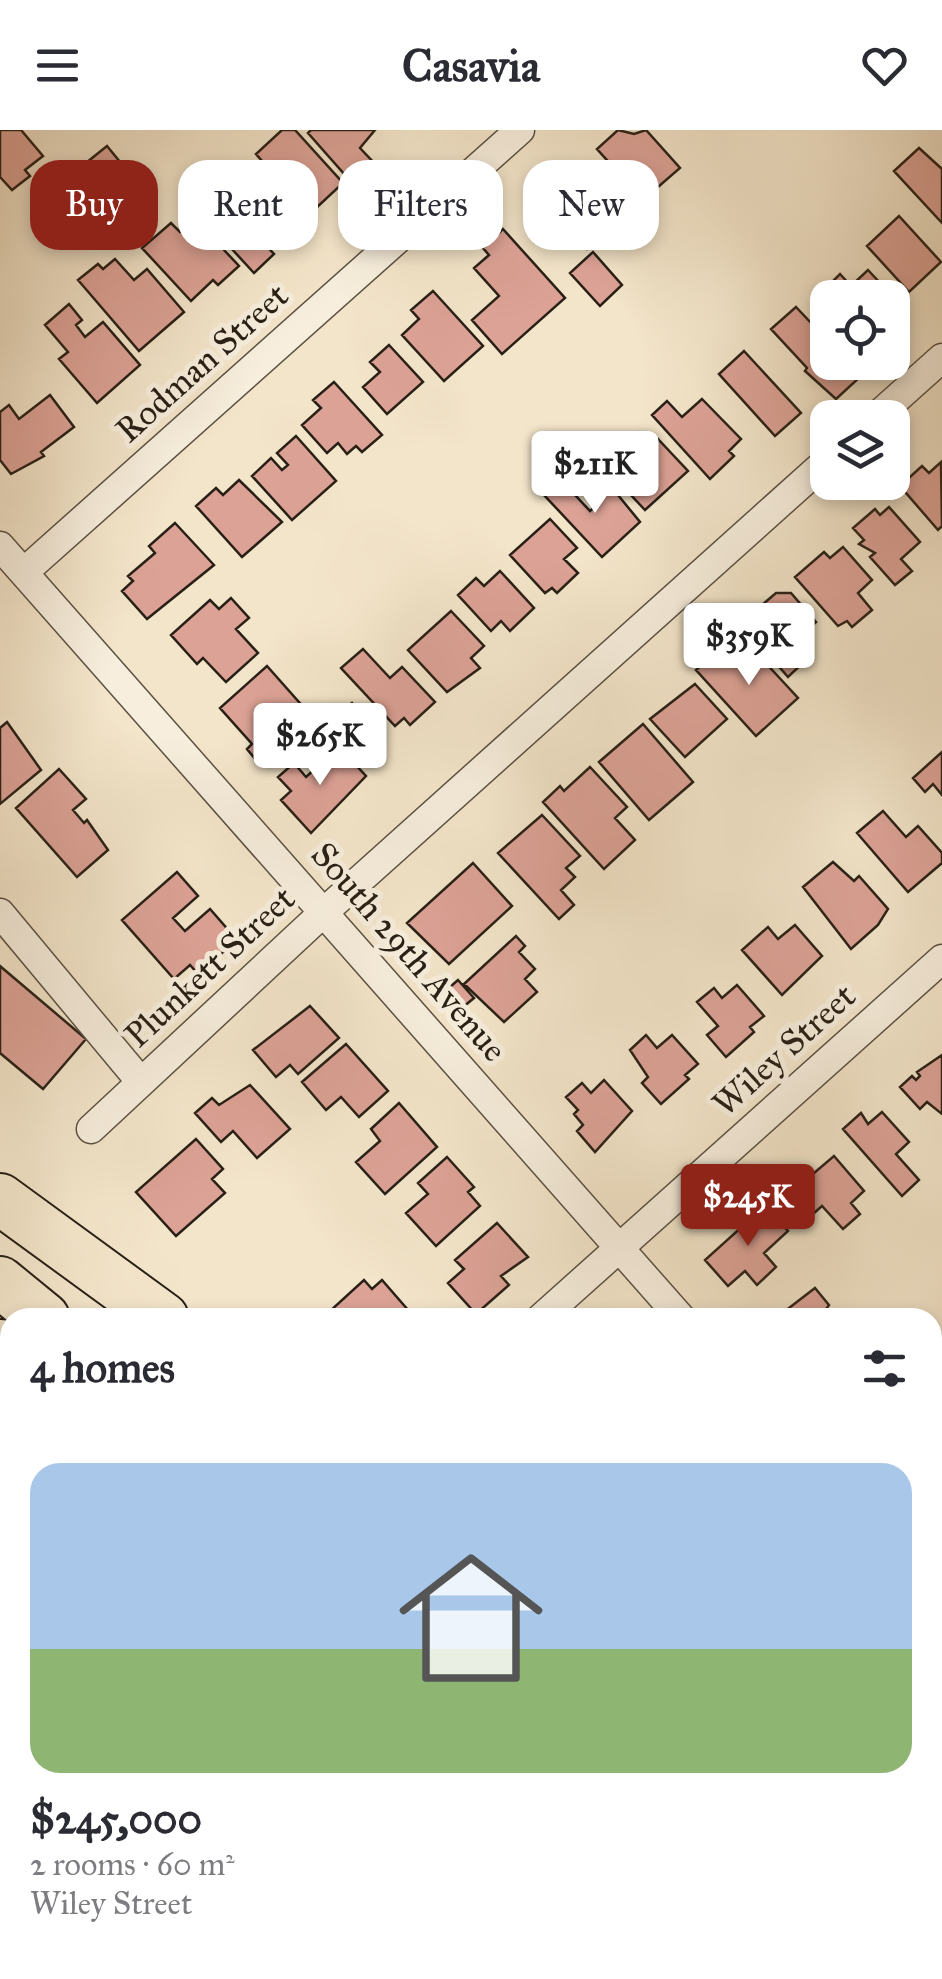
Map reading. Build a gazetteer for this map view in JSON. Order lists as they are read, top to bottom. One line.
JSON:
{"streets":{"street":["Rodman Street","South 29th Avenue","Plunkett Street","Wiley Street"]},"crossings":[["Rodman Street","South 29th Avenue"],["South 29th Avenue","Plunkett Street"],["South 29th Avenue","Wiley Street"]],"page":{"header":"Casavia","chip":["Buy","Rent","Filters","New"],"price":["$211K","$359K","$265K","$245K"],"heading":"4 homes","list":[{"name":"$245,000","note":"2 rooms · 60 m² · Wiley Street"}]}}
